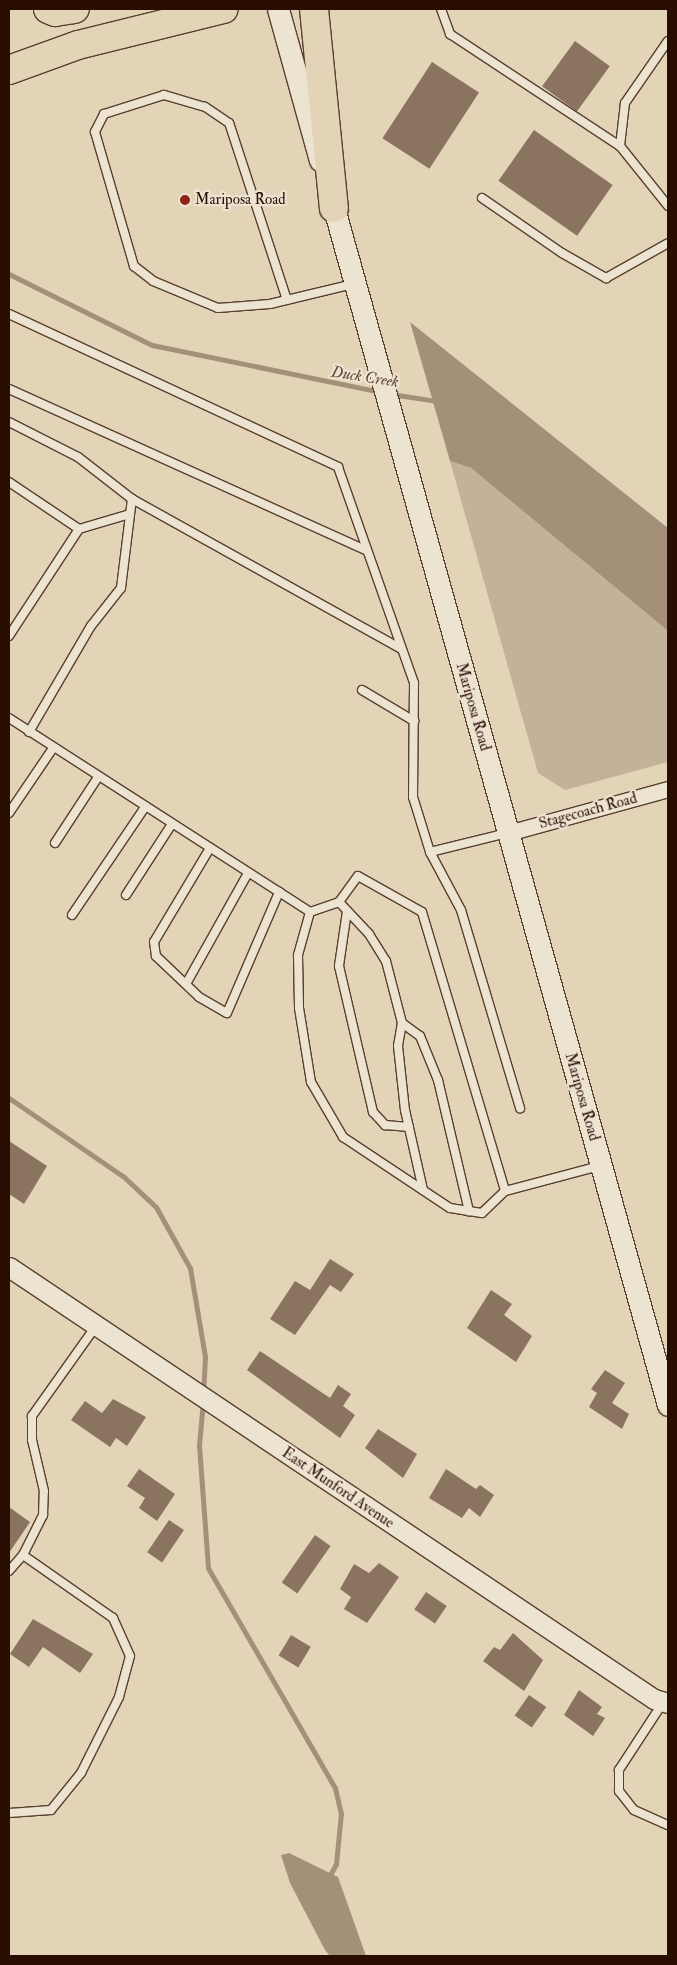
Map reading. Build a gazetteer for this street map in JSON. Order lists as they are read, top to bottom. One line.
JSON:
{"streets":{"main road":["Mariposa Road"],"street":["Stagecoach Road","East Munford Avenue"]},"crossings":[["Mariposa Road","Stagecoach Road"]],"water":["Duck Creek"],"places":["Mariposa Road"]}
